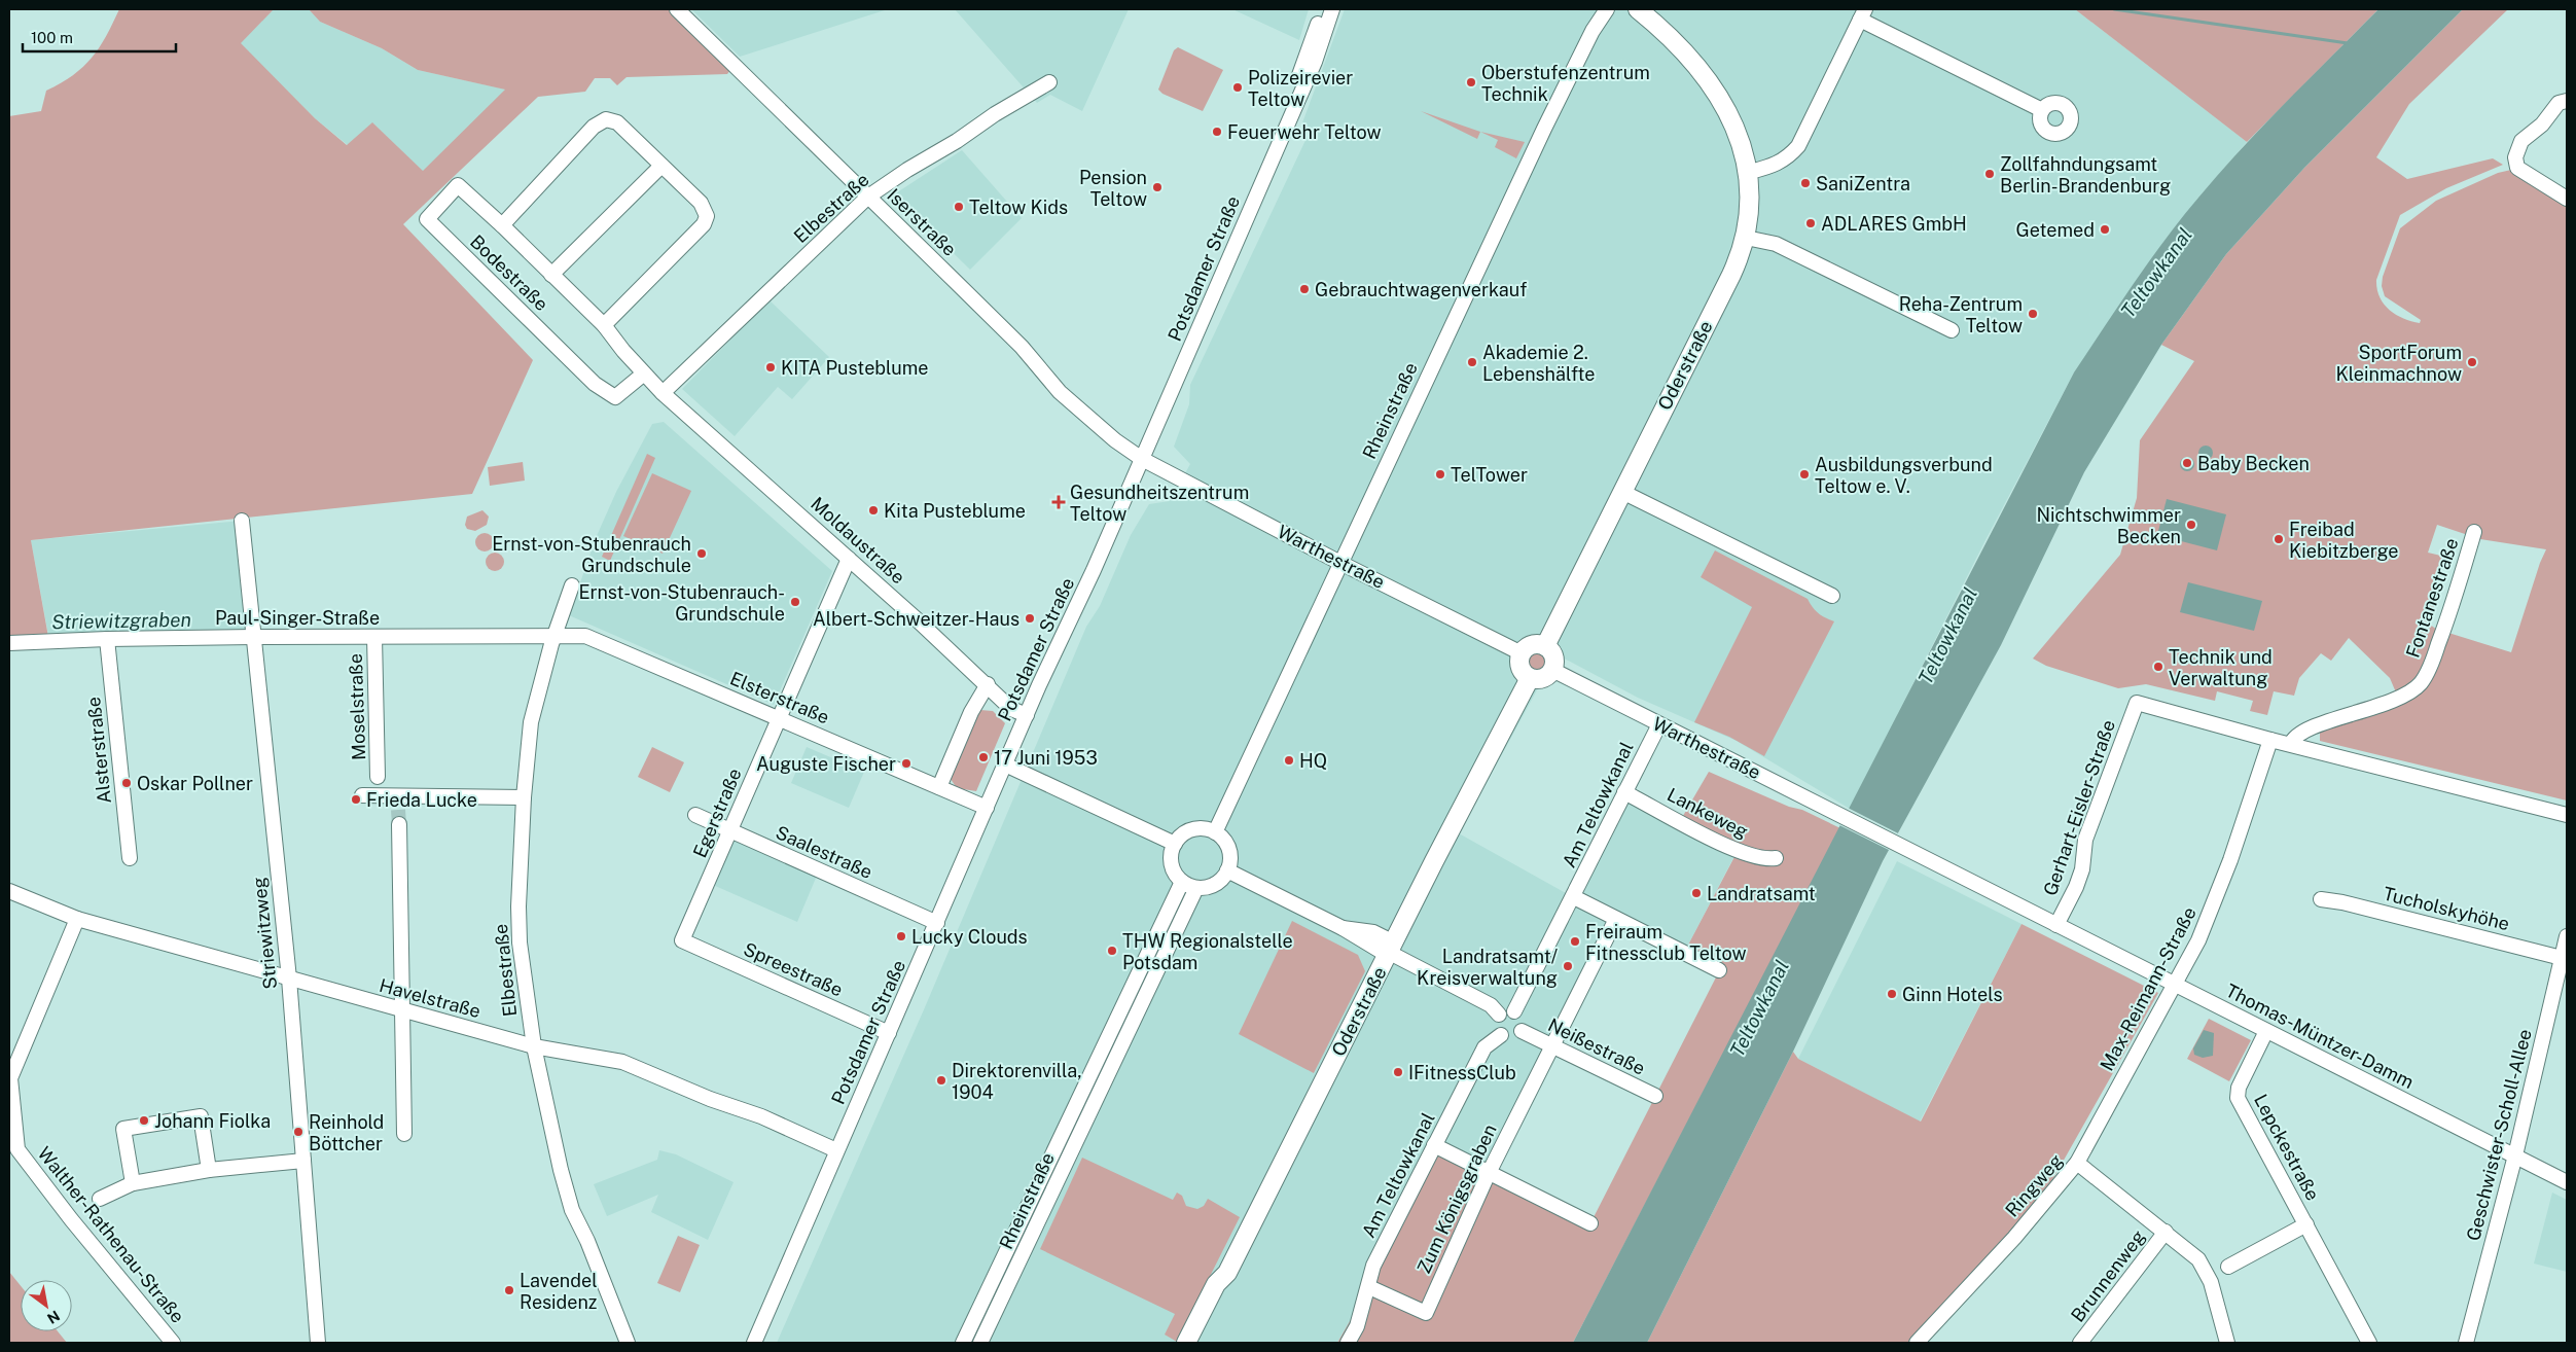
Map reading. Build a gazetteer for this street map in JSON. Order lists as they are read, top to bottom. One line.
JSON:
{"streets":{"main road":["Oderstraße"],"street":["Elbestraße","Iserstraße","Potsdamer Straße","Bodestraße","Rheinstraße","Moldaustraße","Warthestraße","Fontanestraße","Paul-Singer-Straße","Elsterstraße","Moselstraße","Alsterstraße","Am Teltowkanal","Gerhart-Eisler-Straße","Egerstraße","Lankeweg","Saalestraße","Tucholskyhöhe","Striewitzweg","Spreestraße","Max-Reimann-Straße","Havelstraße","Thomas-Müntzer-Damm","Neißestraße","Geschwister-Scholl-Allee","Lepckestraße","Ringweg","Zum Königsgraben","Walther-Rathenau-Straße","Brunnenweg"]},"crossings":[["Elbestraße","Iserstraße"],["Elbestraße","Bodestraße"],["Elbestraße","Moldaustraße"],["Elbestraße","Paul-Singer-Straße"],["Elbestraße","Elsterstraße"],["Elbestraße","Havelstraße"],["Iserstraße","Potsdamer Straße"],["Iserstraße","Warthestraße"],["Potsdamer Straße","Moldaustraße"],["Potsdamer Straße","Warthestraße"],["Potsdamer Straße","Elsterstraße"],["Potsdamer Straße","Saalestraße"],["Potsdamer Straße","Spreestraße"],["Potsdamer Straße","Havelstraße"],["Bodestraße","Moldaustraße"],["Oderstraße","Warthestraße"],["Rheinstraße","Warthestraße"],["Moldaustraße","Egerstraße"],["Warthestraße","Am Teltowkanal"],["Warthestraße","Gerhart-Eisler-Straße"],["Warthestraße","Thomas-Müntzer-Damm"],["Paul-Singer-Straße","Elsterstraße"],["Paul-Singer-Straße","Moselstraße"],["Paul-Singer-Straße","Alsterstraße"],["Paul-Singer-Straße","Striewitzweg"],["Elsterstraße","Egerstraße"],["Am Teltowkanal","Lankeweg"],["Am Teltowkanal","Neißestraße"],["Am Teltowkanal","Zum Königsgraben"],["Gerhart-Eisler-Straße","Max-Reimann-Straße"],["Gerhart-Eisler-Straße","Thomas-Müntzer-Damm"],["Egerstraße","Saalestraße"],["Egerstraße","Spreestraße"],["Tucholskyhöhe","Geschwister-Scholl-Allee"],["Striewitzweg","Havelstraße"],["Max-Reimann-Straße","Thomas-Müntzer-Damm"],["Max-Reimann-Straße","Ringweg"],["Havelstraße","Walther-Rathenau-Straße"],["Thomas-Müntzer-Damm","Geschwister-Scholl-Allee"],["Thomas-Müntzer-Damm","Lepckestraße"],["Neißestraße","Zum Königsgraben"],["Ringweg","Brunnenweg"]],"water":["Teltowkanal","Striewitzgraben"],"places":{"other":["Oberstufenzentrum Technik","Polizeirevier Teltow","Feuerwehr Teltow","Zollfahndungsamt Berlin-Brandenburg","SaniZentra","Pension Teltow","Teltow Kids","ADLARES GmbH","Getemed","Gebrauchtwagenverkauf","Reha-Zentrum Teltow","Akademie 2. Lebenshälfte","SportForum Kleinmachnow","KITA Pusteblume","Baby Becken","TelTower","Ausbildungsverbund Teltow e. V.","Kita Pusteblume","Nichtschwimmer Becken","Freibad Kiebitzberge","Ernst-von-Stubenrauch Grundschule","Ernst-von-Stubenrauch- Grundschule","Albert-Schweitzer-Haus","Technik und Verwaltung","17 Juni 1953","HQ","Auguste Fischer","Oskar Pollner","Frieda Lucke","Landratsamt","Lucky Clouds","Freiraum Fitnessclub Teltow","THW Regionalstelle Potsdam","Landratsamt/ Kreisverwaltung","Ginn Hotels","IFitnessClub","Direktorenvilla, 1904","Johann Fiolka","Reinhold Böttcher","Lavendel Residenz"],"health":["Gesundheitszentrum Teltow"]},"scale_bar":"100 m","north":"bottom right"}
